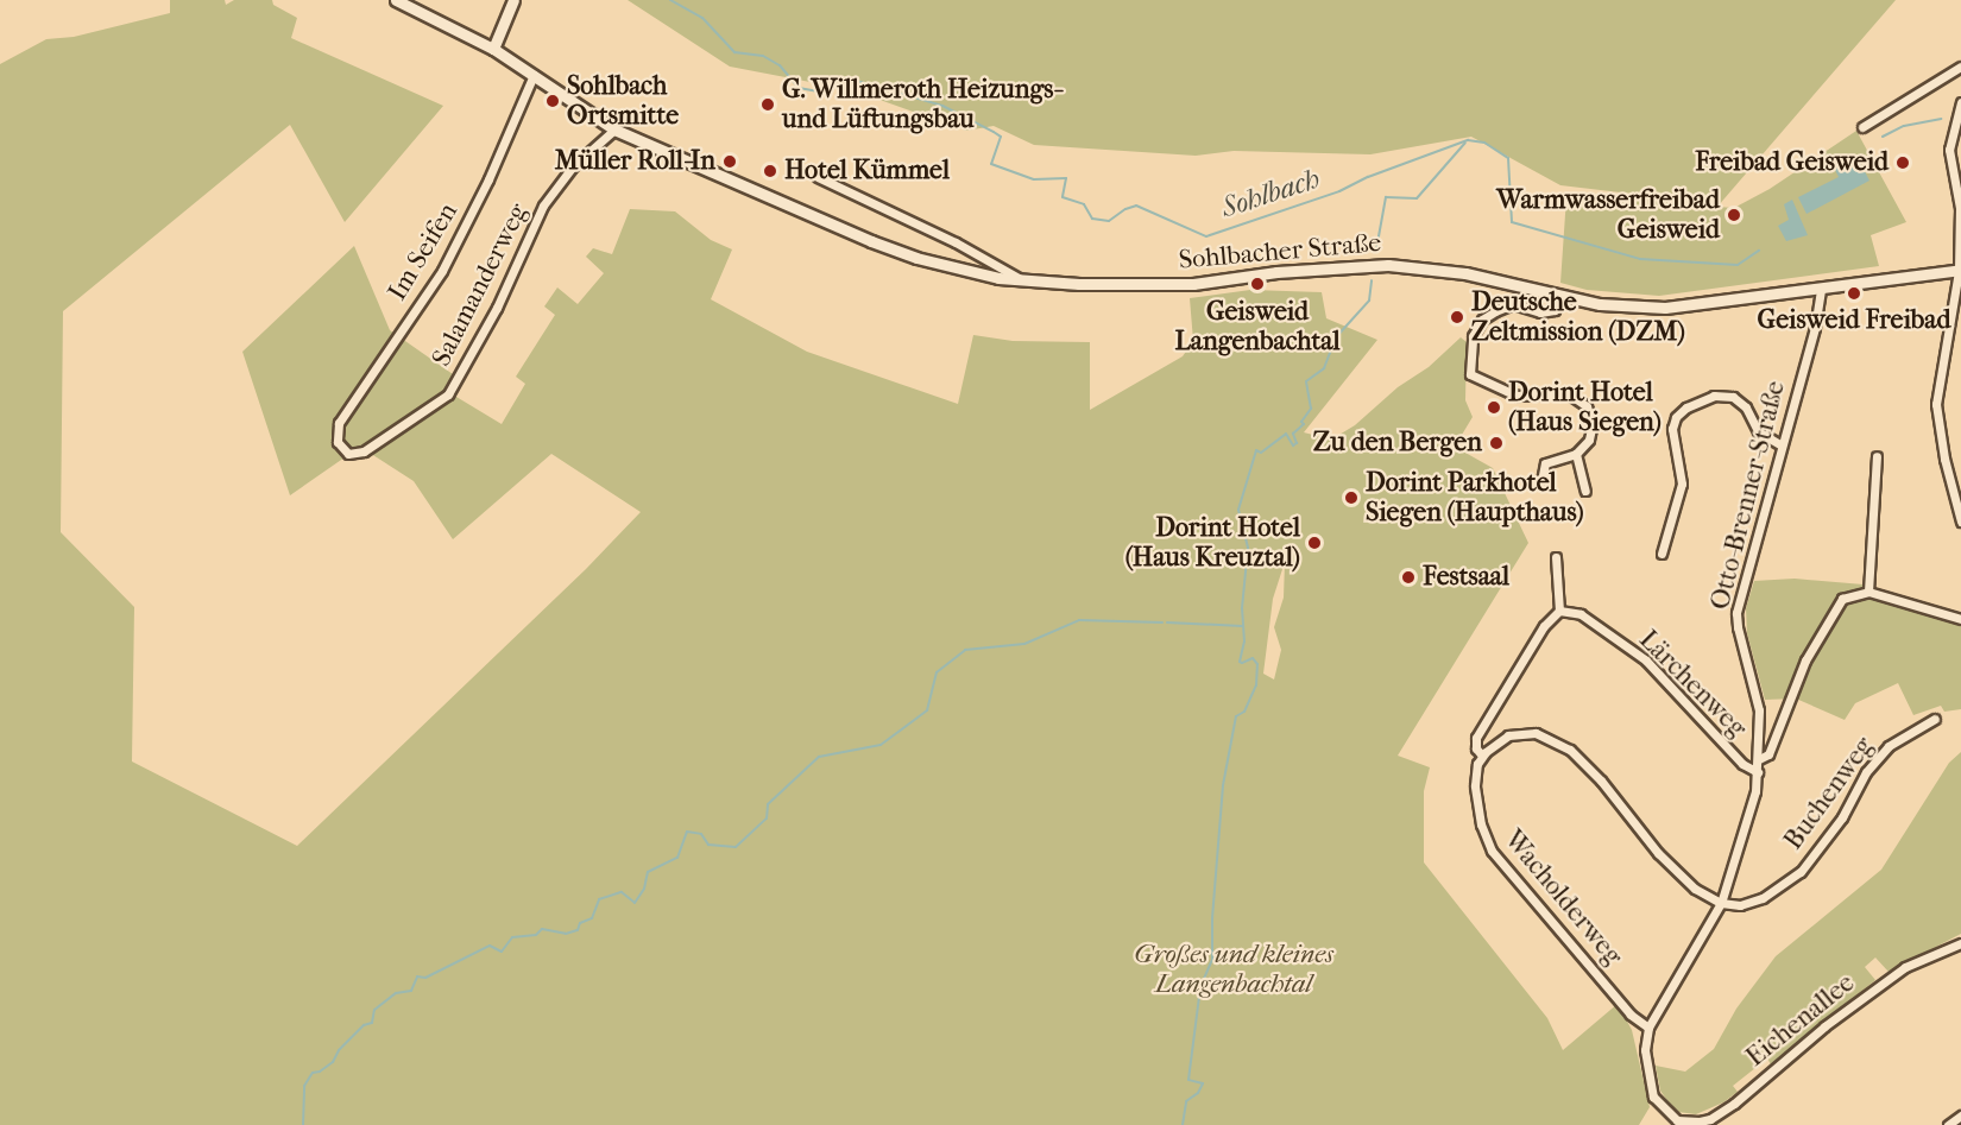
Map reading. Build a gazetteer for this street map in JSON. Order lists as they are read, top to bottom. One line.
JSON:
{"streets":{"street":["Im Seifen","Sohlbacher Straße","Salamanderweg","Otto-Brenner-Straße","Lärchenweg","Buchenweg","Wacholderweg","Eichenallee"]},"crossings":[["Im Seifen","Sohlbacher Straße"],["Im Seifen","Salamanderweg"],["Sohlbacher Straße","Salamanderweg"],["Sohlbacher Straße","Otto-Brenner-Straße"],["Otto-Brenner-Straße","Lärchenweg"],["Otto-Brenner-Straße","Buchenweg"],["Otto-Brenner-Straße","Wacholderweg"],["Otto-Brenner-Straße","Eichenallee"],["Wacholderweg","Eichenallee"]],"water":["Sohlbach"],"parks":["Großes und kleines Langenbachtal"],"places":["Sohlbach Ortsmitte","G. Willmeroth Heizungs- und Lüftungsbau","Müller Roll-In","Freibad Geisweid","Hotel Kümmel","Warmwasserfreibad Geisweid","Geisweid Langenbachtal","Geisweid Freibad","Deutsche Zeltmission (DZM)","Dorint Hotel (Haus Siegen)","Zu den Bergen","Dorint Parkhotel Siegen (Haupthaus)","Dorint Hotel (Haus Kreuztal)","Festsaal"]}
